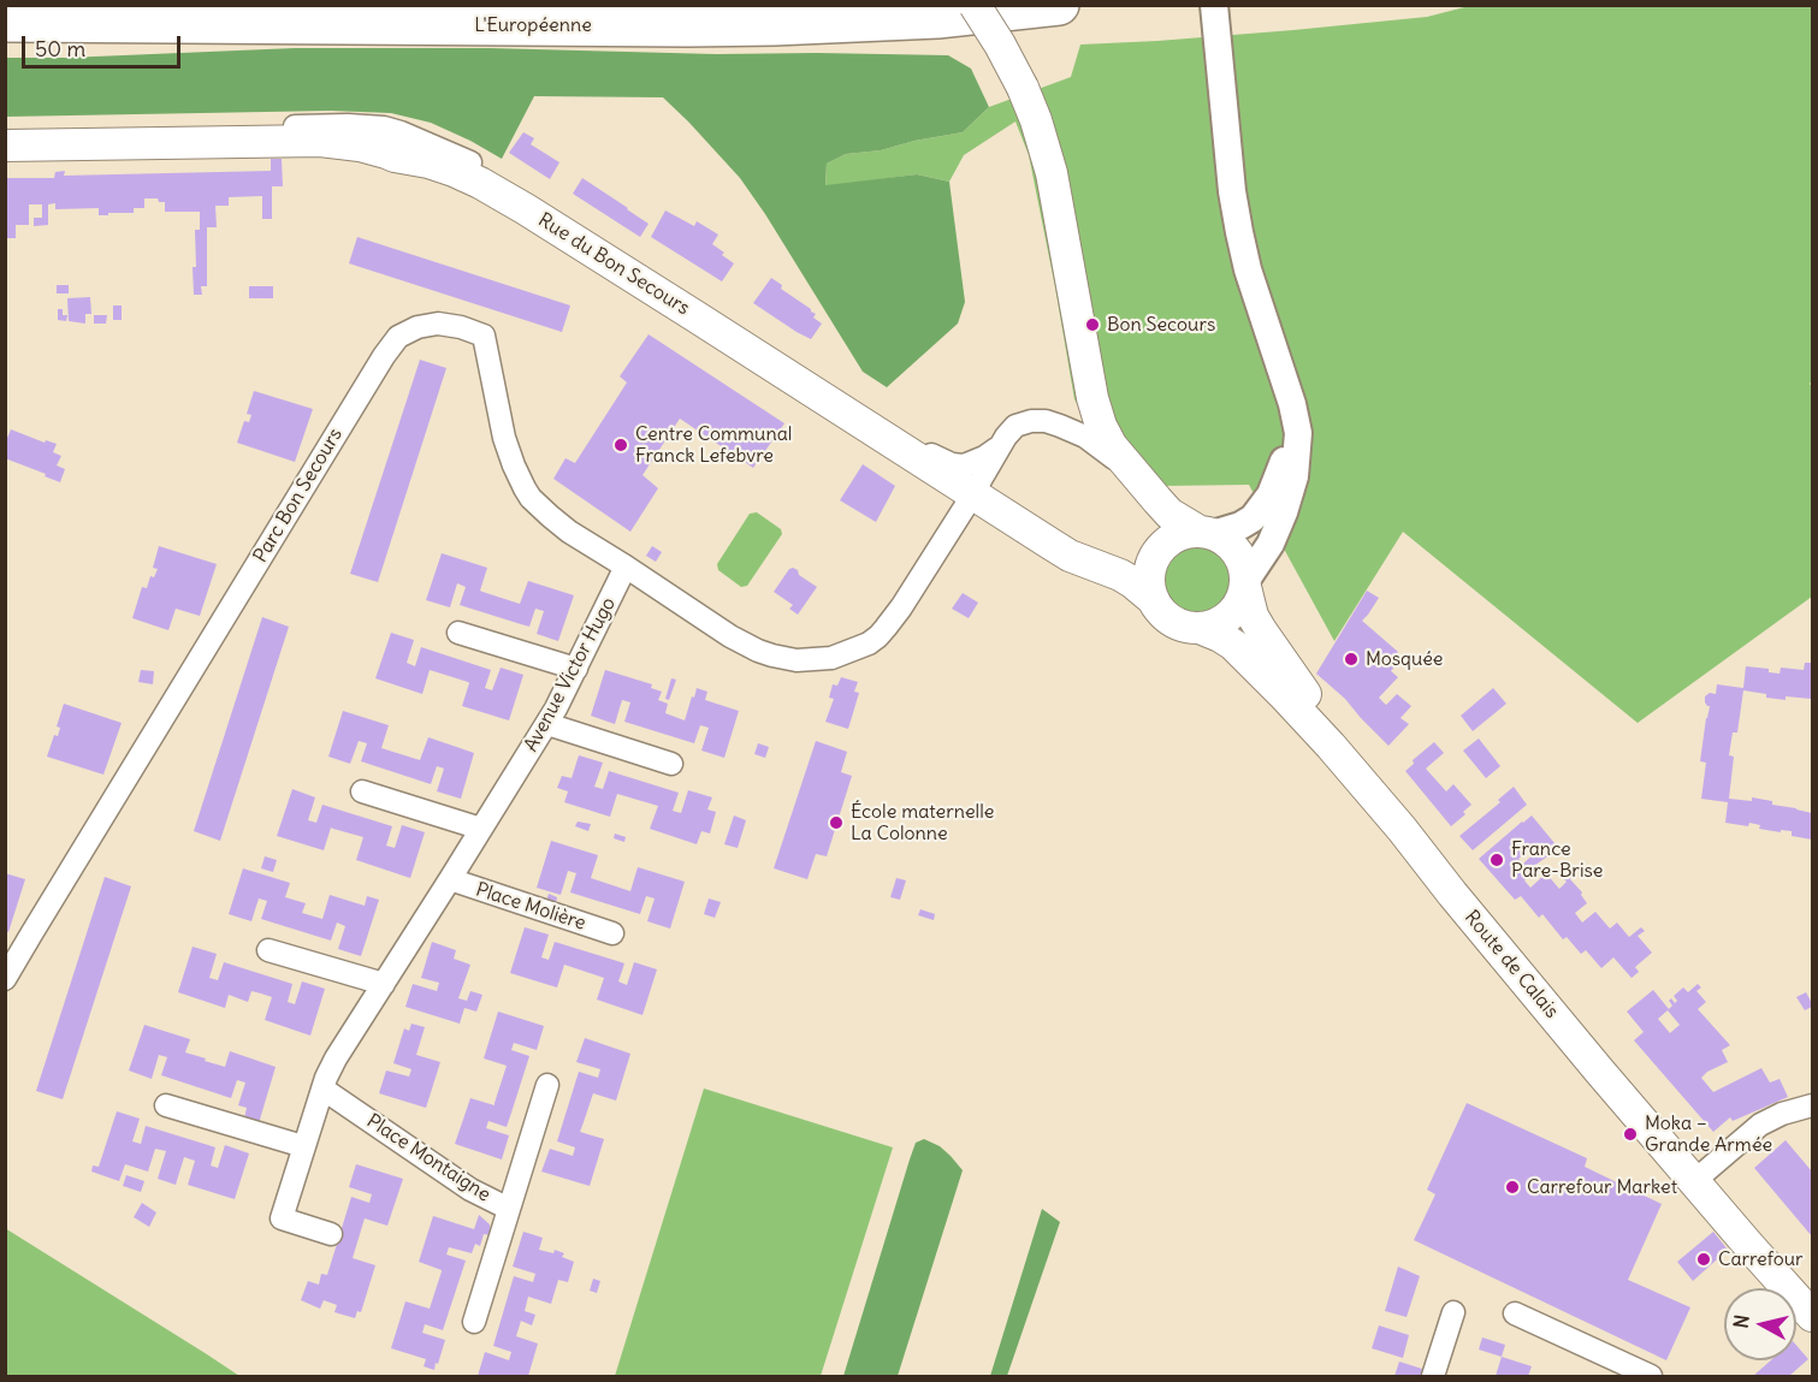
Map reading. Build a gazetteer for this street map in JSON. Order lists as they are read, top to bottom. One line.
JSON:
{"streets":{"highway":["L'Européenne"],"main road":["Rue du Bon Secours","Route de Calais"],"street":["Parc Bon Secours","Avenue Victor Hugo","Place Molière","Place Montaigne"]},"crossings":[["Rue du Bon Secours","Route de Calais"],["Parc Bon Secours","Avenue Victor Hugo"],["Avenue Victor Hugo","Place Molière"],["Avenue Victor Hugo","Place Montaigne"]],"places":["Bon Secours","Centre Communal Franck Lefebvre","Mosquée","École maternelle La Colonne","France Pare-Brise","Moka – Grande Armée","Carrefour Market","Carrefour"],"scale_bar":"50 m","north":"left"}
